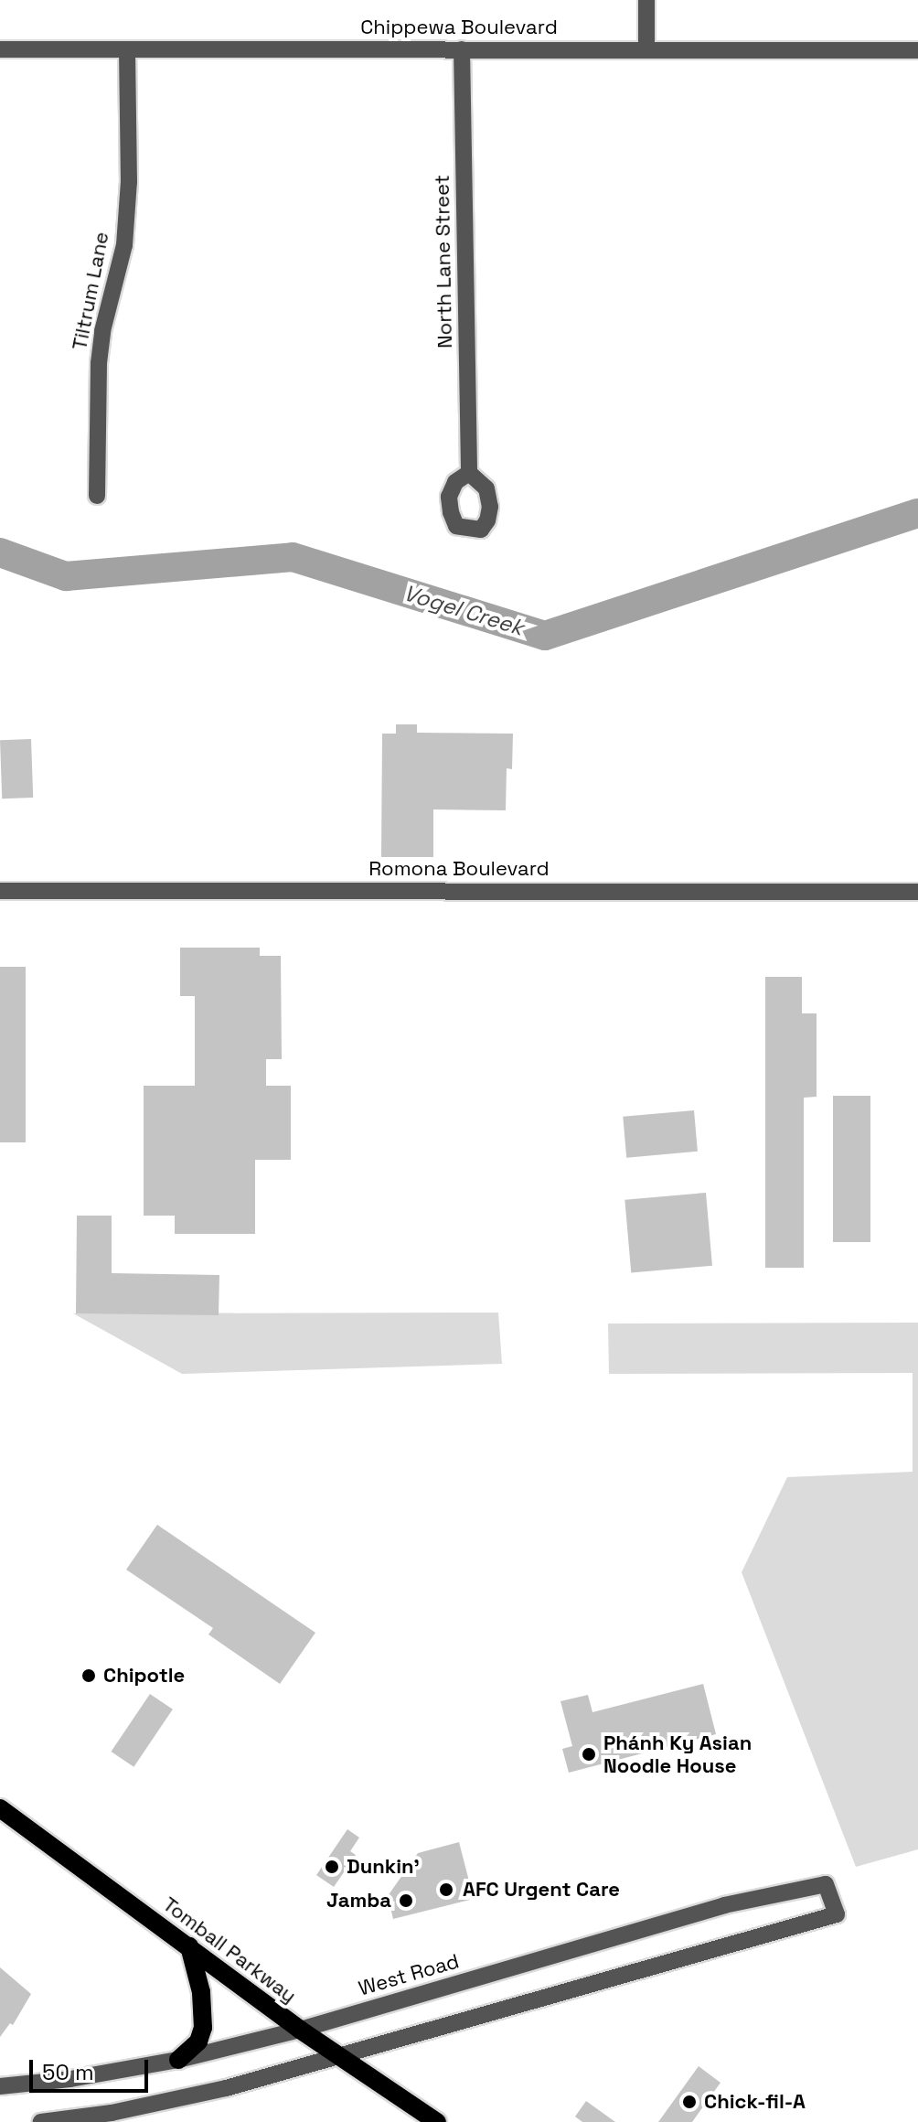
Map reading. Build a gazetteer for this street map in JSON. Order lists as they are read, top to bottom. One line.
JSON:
{"streets":{"main road":["Tomball Parkway"],"street":["Chippewa Boulevard","North Lane Street","Tiltrum Lane","Romona Boulevard","West Road"]},"crossings":[["Chippewa Boulevard","North Lane Street"],["Chippewa Boulevard","Tiltrum Lane"],["Tomball Parkway","West Road"]],"water":["Vogel Creek"],"places":["Chipotle","Phánh Ky Asian Noodle House","Dunkin'","AFC Urgent Care","Jamba","Chick-fil-A"],"scale_bar":"50 m"}
